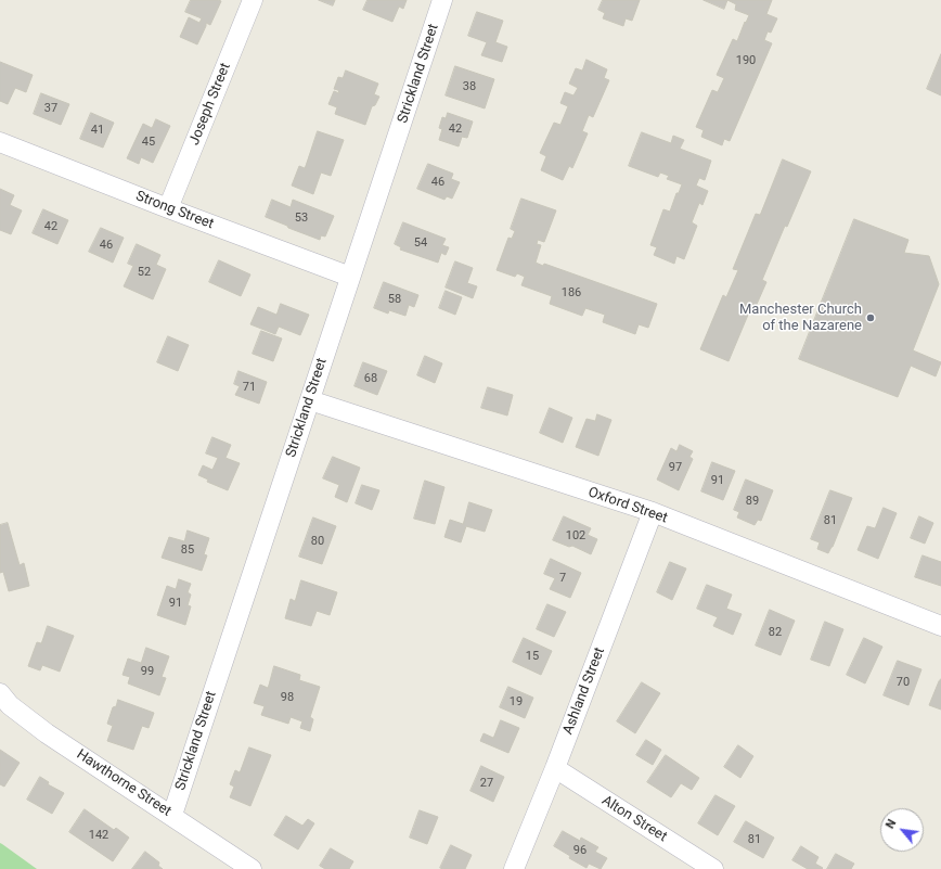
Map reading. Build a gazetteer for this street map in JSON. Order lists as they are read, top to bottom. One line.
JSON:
{"streets":{"street":["Strickland Street","Joseph Street","Strong Street","Oxford Street","Ashland Street","Hawthorne Street","Alton Street"]},"crossings":[["Strickland Street","Strong Street"],["Strickland Street","Oxford Street"],["Strickland Street","Hawthorne Street"],["Joseph Street","Strong Street"],["Oxford Street","Ashland Street"],["Ashland Street","Alton Street"]],"places":["Manchester Church of the Nazarene"],"house_numbers":["190","38","37","42","41","45","46","53","42","54","46","52","186","58","68","71","97","91","89","81","102","80","85","7","91","82","15","99","70","98","19","27","142","81","96"],"north":"top left"}
